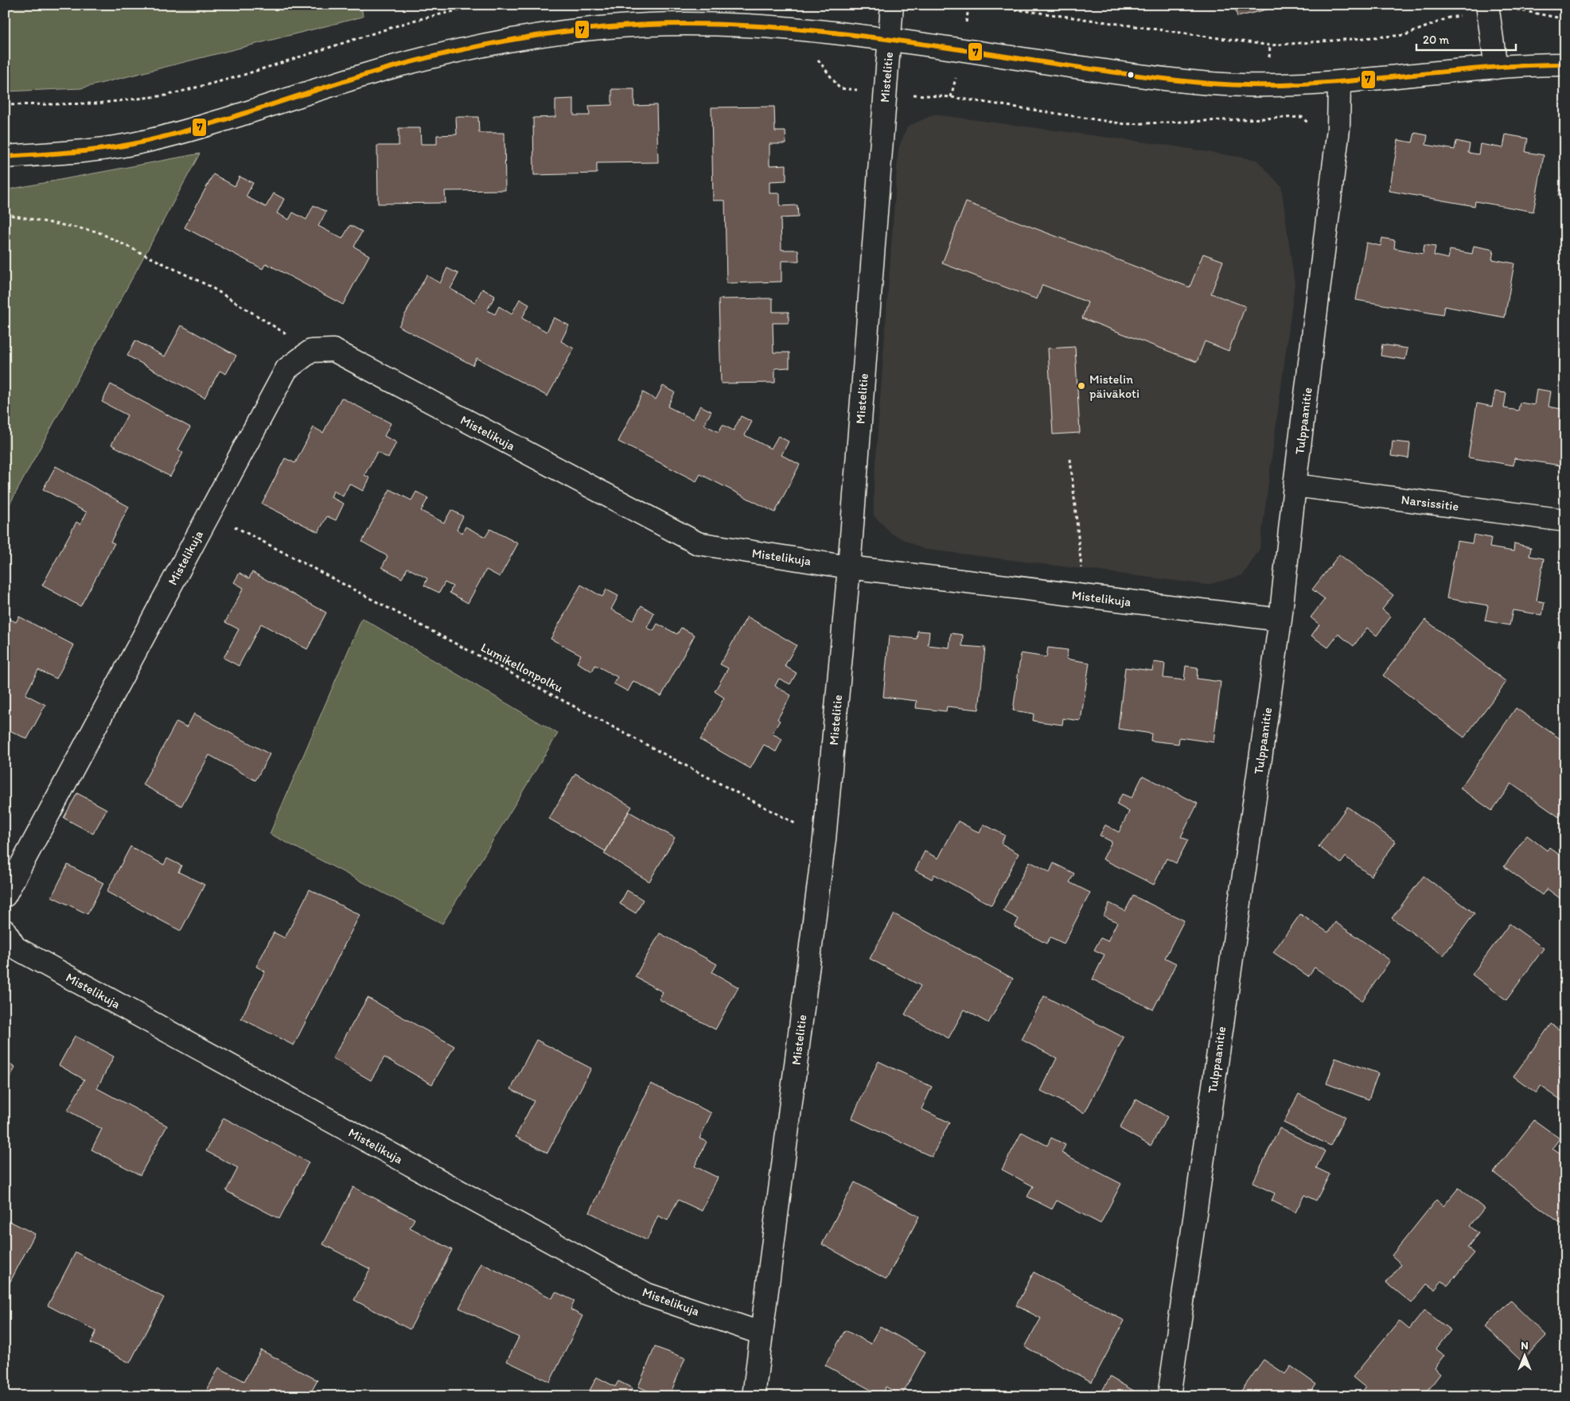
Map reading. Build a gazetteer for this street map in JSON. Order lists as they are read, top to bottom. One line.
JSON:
{"streets":{"street":["Mistelitie","Tulppaanitie","Mistelikuja","Narsissitie"],"path":["Lumikellonpolku"]},"crossings":[["Mistelitie","Mistelikuja"],["Mistelitie","Lumikellonpolku"],["Tulppaanitie","Mistelikuja"],["Tulppaanitie","Narsissitie"],["Mistelikuja","Lumikellonpolku"]],"places":["Mistelin päiväkoti"],"lines":["transit line 7"],"scale_bar":"20 m","north":"top"}
